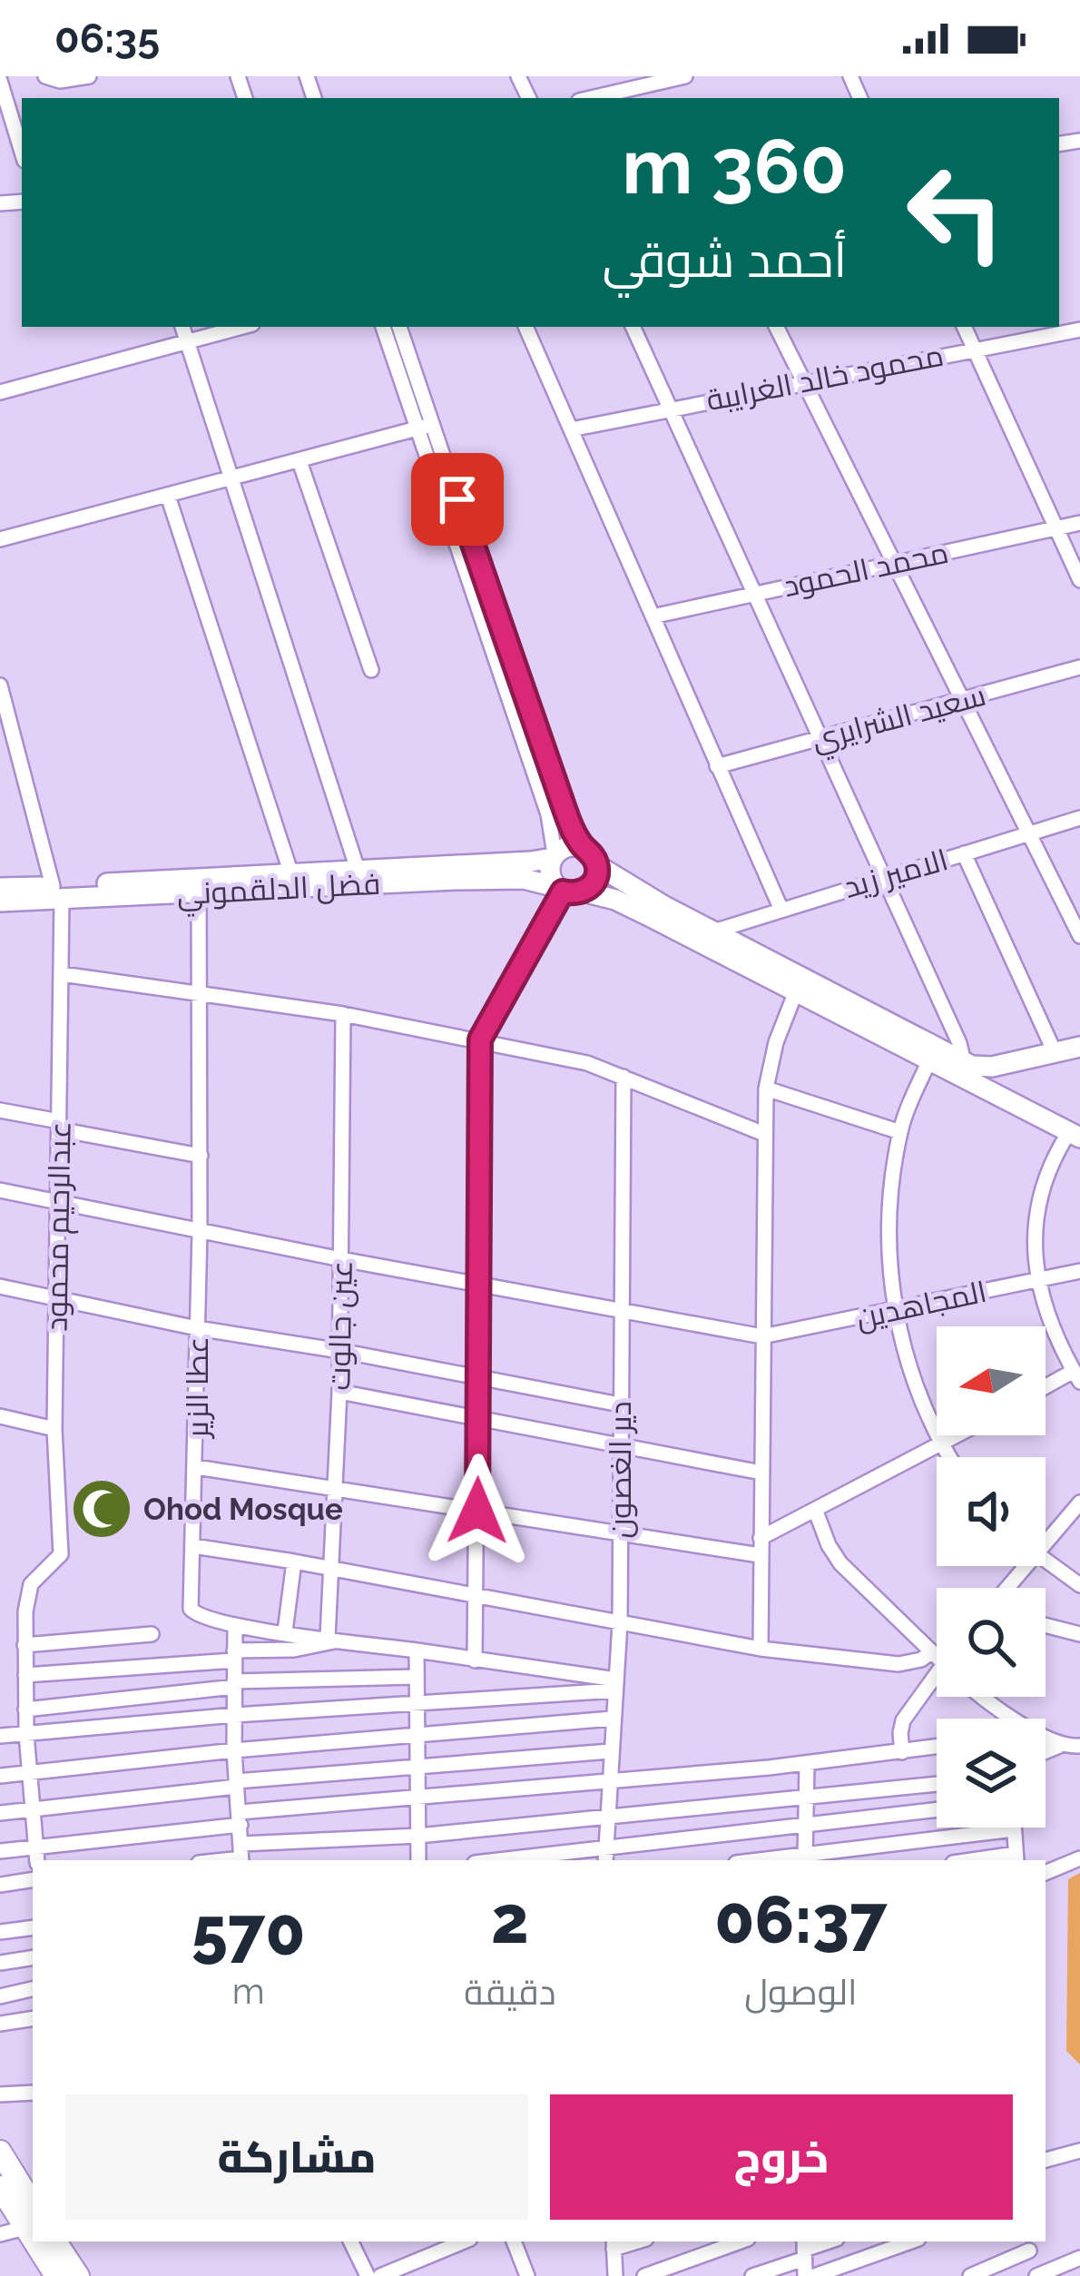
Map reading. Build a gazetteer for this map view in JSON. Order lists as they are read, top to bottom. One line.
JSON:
{"streets":{"main road":["فضل الدلقموني"],"street":["محمود خالد الغرايبة","محمد الحمود","سعيد الشرايري","الامير زيد","عبدالرحيم محمود","المجاهدين","عين جالوت","عطا الزير","دير الغصون"]},"crossings":[["فضل الدلقموني","عبدالرحيم محمود"],["فضل الدلقموني","عطا الزير"]],"places":{"mosque":["Ohod Mosque"]},"north":"left","page":{"status":"06:35","turn":["360 m","أحمد شوقي"],"eta":["06:37","الوصول","2","دقيقة","570","m"],"buttons":["خروج","مشاركة"]}}
